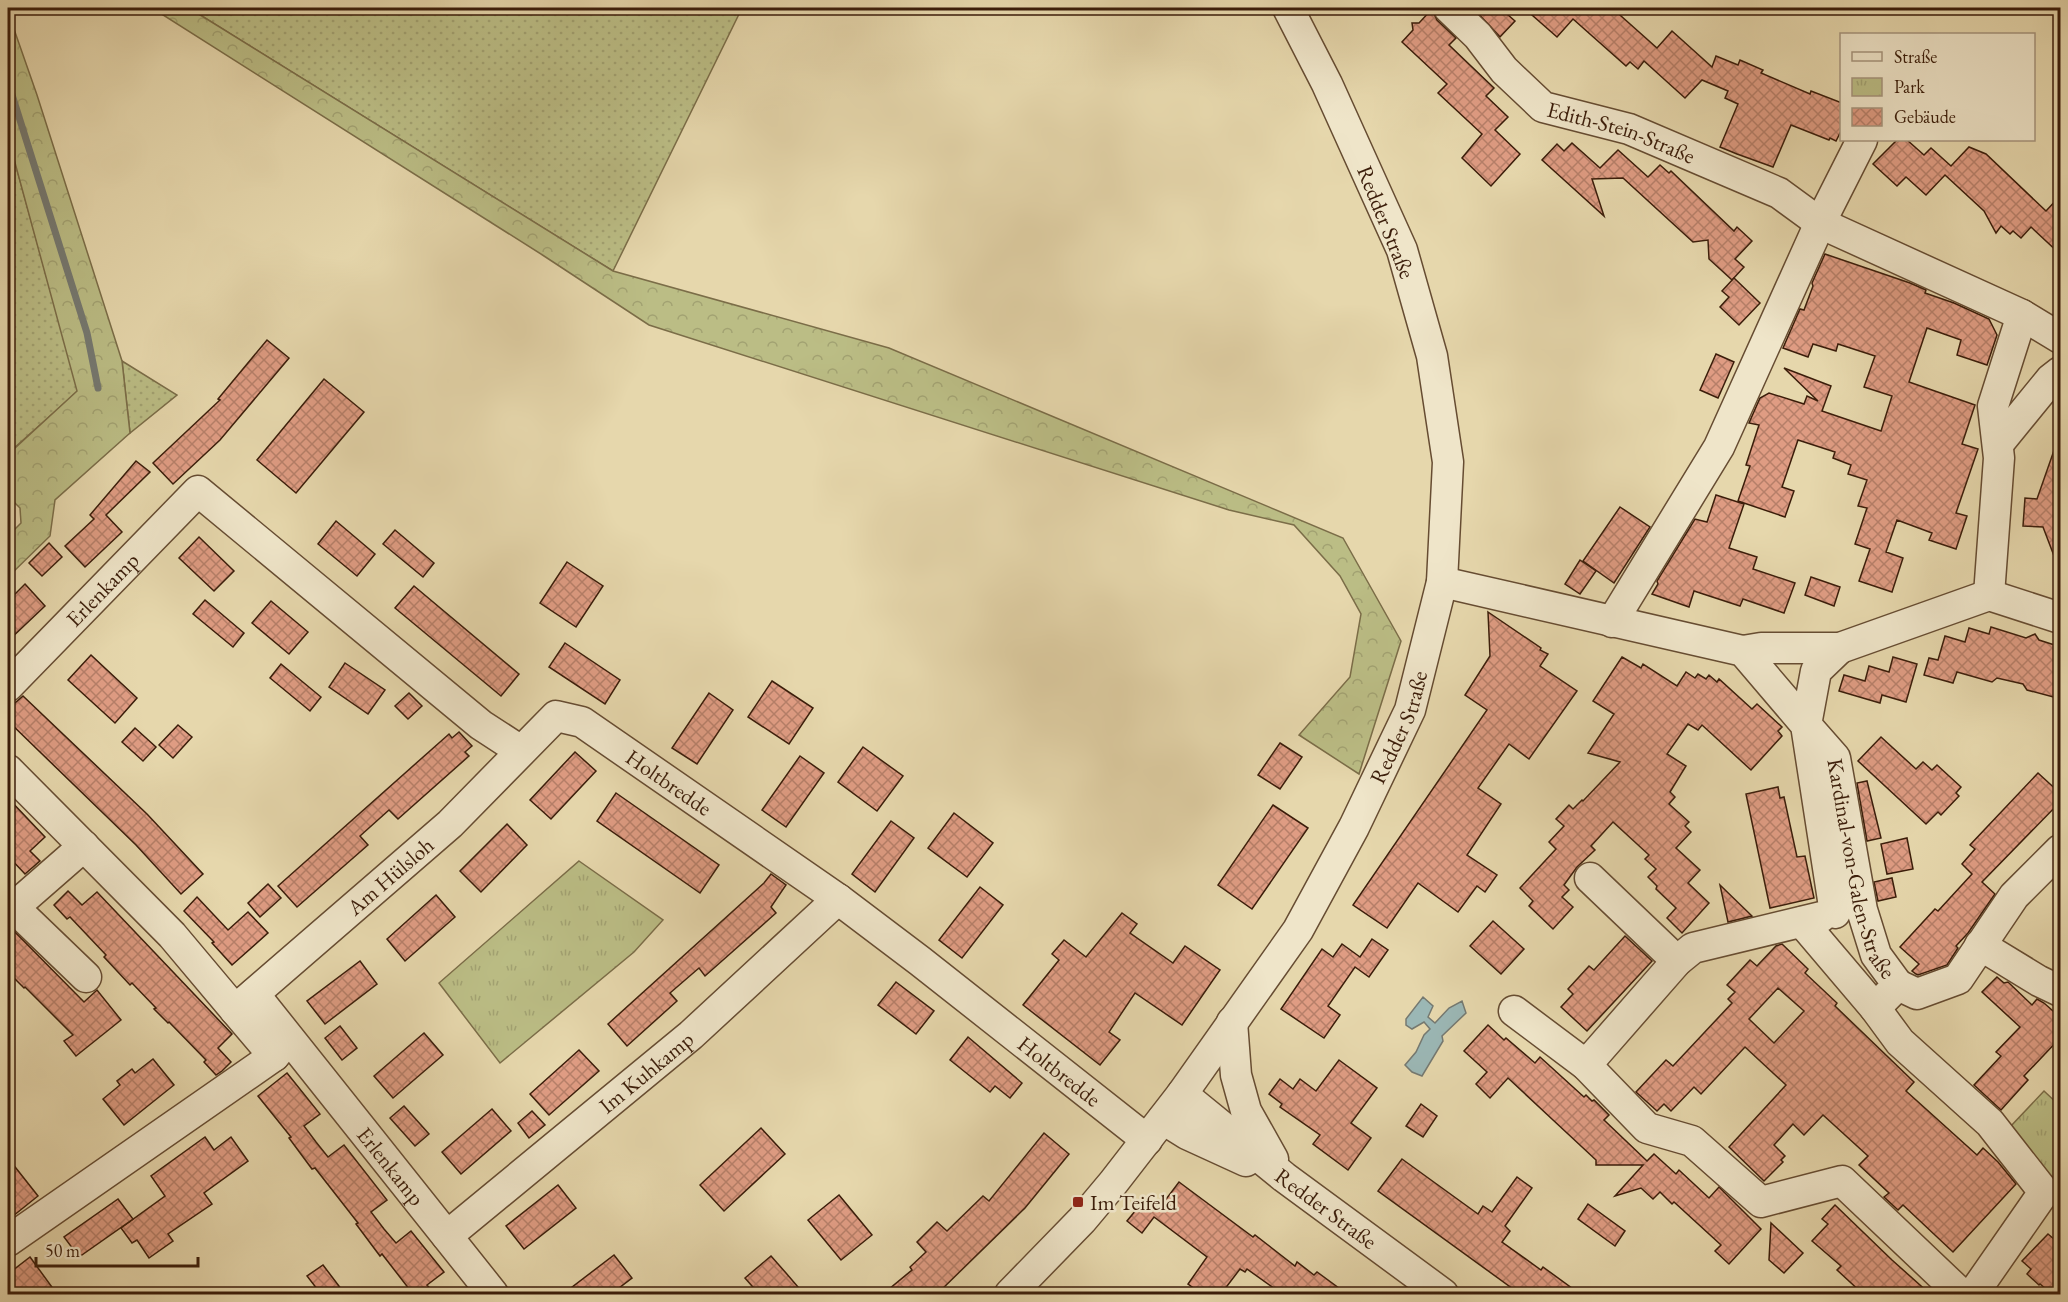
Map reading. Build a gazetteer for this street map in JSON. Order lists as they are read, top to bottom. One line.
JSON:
{"streets":{"street":["Edith-Stein-Straße","Redder Straße","Erlenkamp","Holtbredde","Kardinal-von-Galen-Straße","Am Hülsloh","Im Kuhkamp"]},"crossings":[["Redder Straße","Holtbredde"],["Erlenkamp","Holtbredde"],["Erlenkamp","Am Hülsloh"],["Erlenkamp","Im Kuhkamp"],["Holtbredde","Am Hülsloh"],["Holtbredde","Im Kuhkamp"]],"places":{"transit":["Im Teifeld"]},"legend":["Straße","Park","Gebäude"],"scale_bar":"50 m"}
